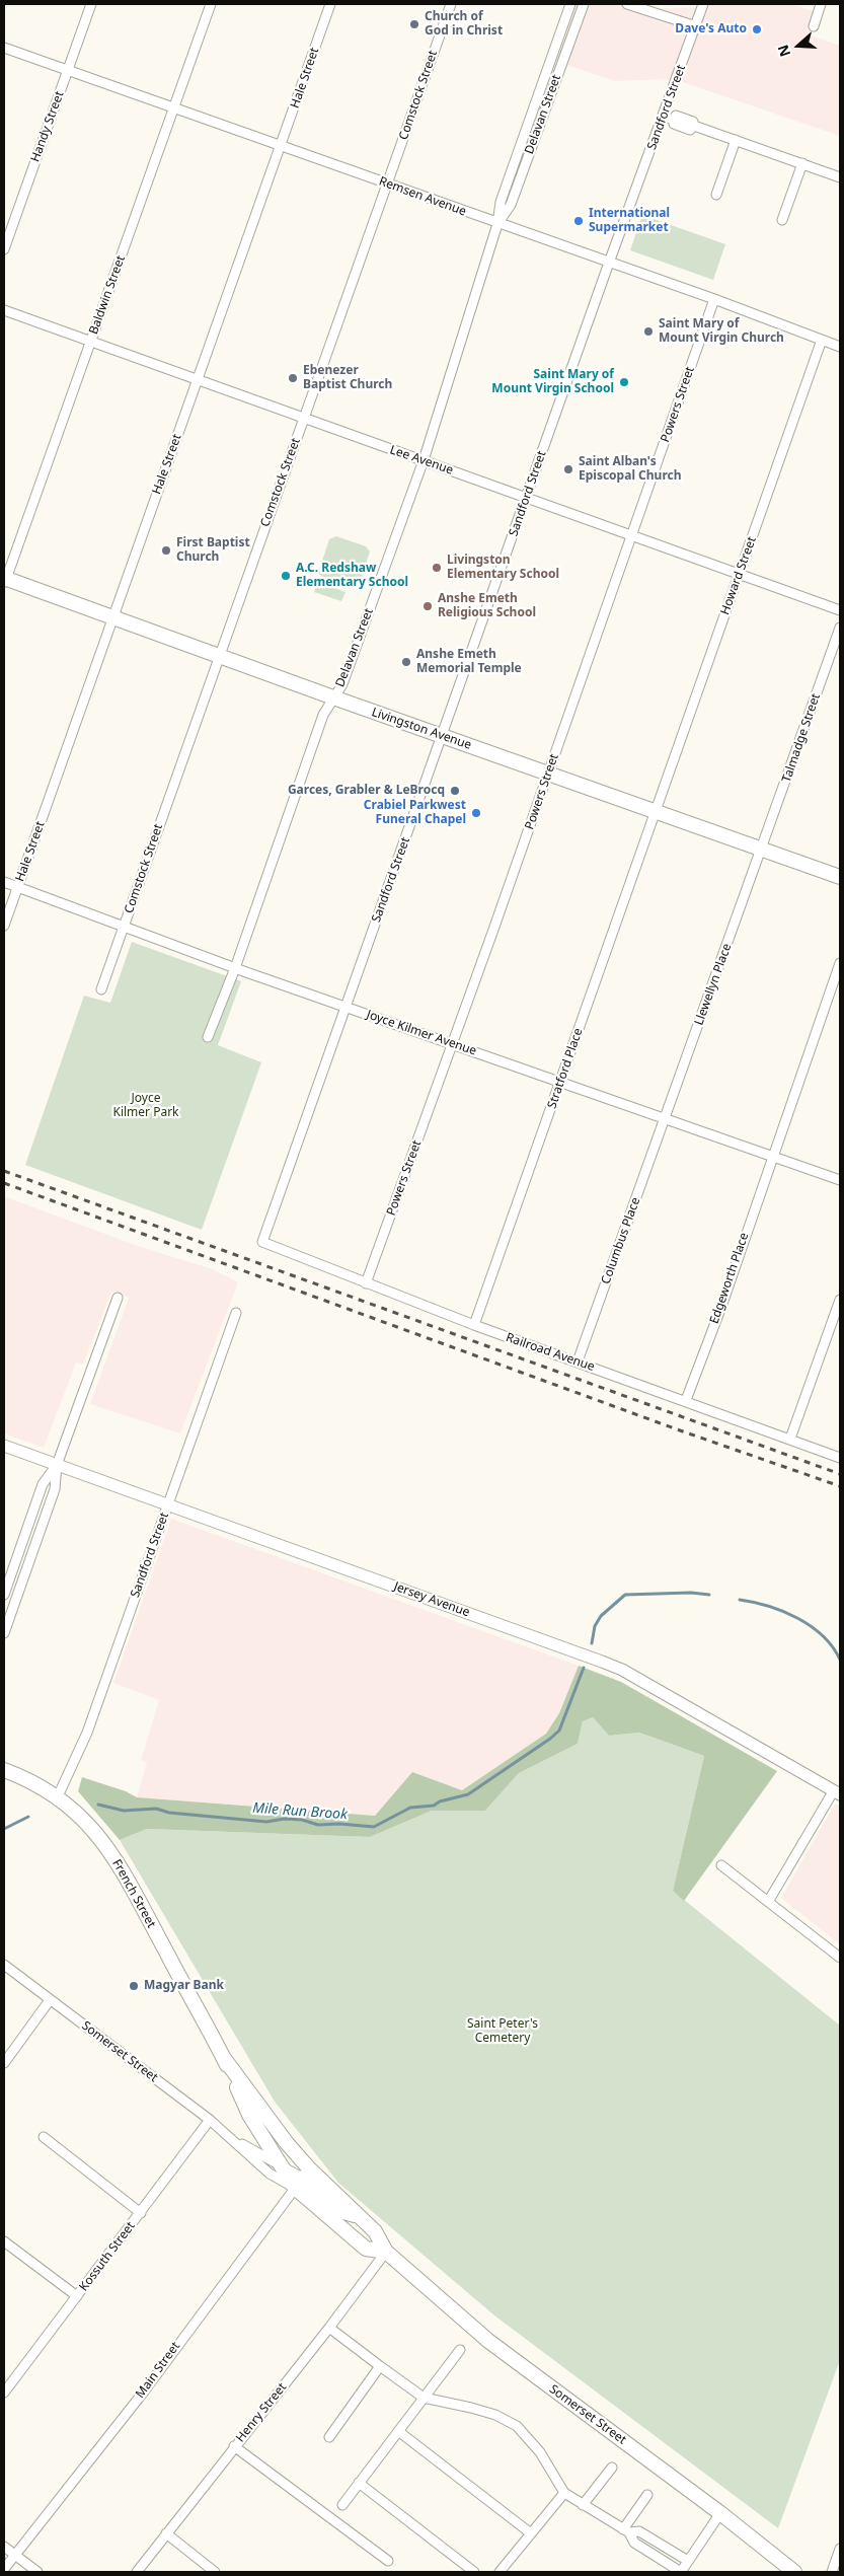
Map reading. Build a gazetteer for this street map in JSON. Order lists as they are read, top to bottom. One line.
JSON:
{"streets":{"main road":["Livingston Avenue","French Street","Somerset Street"],"street":["Hale Street","Comstock Street","Sandford Street","Delavan Street","Handy Street","Remsen Avenue","Baldwin Street","Powers Street","Lee Avenue","Howard Street","Talmadge Street","Llewellyn Place","Joyce Kilmer Avenue","Stratford Place","Columbus Place","Edgeworth Place","Railroad Avenue","Jersey Avenue","Kossuth Street","Main Street","Henry Street"]},"crossings":[["Hale Street","Remsen Avenue"],["Hale Street","Lee Avenue"],["Hale Street","Livingston Avenue"],["Hale Street","Joyce Kilmer Avenue"],["Comstock Street","Remsen Avenue"],["Comstock Street","Lee Avenue"],["Comstock Street","Livingston Avenue"],["Comstock Street","Joyce Kilmer Avenue"],["Sandford Street","Remsen Avenue"],["Sandford Street","Lee Avenue"],["Sandford Street","Livingston Avenue"],["Sandford Street","Joyce Kilmer Avenue"],["Sandford Street","Railroad Avenue"],["Sandford Street","Jersey Avenue"],["Sandford Street","French Street"],["Delavan Street","Remsen Avenue"],["Delavan Street","Lee Avenue"],["Delavan Street","Livingston Avenue"],["Delavan Street","Joyce Kilmer Avenue"],["Handy Street","Remsen Avenue"],["Remsen Avenue","Baldwin Street"],["Remsen Avenue","Powers Street"],["Remsen Avenue","Howard Street"],["Baldwin Street","Lee Avenue"],["Baldwin Street","Livingston Avenue"],["Powers Street","Lee Avenue"],["Powers Street","Livingston Avenue"],["Powers Street","Joyce Kilmer Avenue"],["Powers Street","Railroad Avenue"],["Lee Avenue","Howard Street"],["Howard Street","Livingston Avenue"],["Howard Street","Stratford Place"],["Livingston Avenue","Talmadge Street"],["Livingston Avenue","Llewellyn Place"],["Livingston Avenue","Stratford Place"],["Talmadge Street","Llewellyn Place"],["Llewellyn Place","Joyce Kilmer Avenue"],["Llewellyn Place","Columbus Place"],["Joyce Kilmer Avenue","Stratford Place"],["Joyce Kilmer Avenue","Columbus Place"],["Joyce Kilmer Avenue","Edgeworth Place"],["Stratford Place","Railroad Avenue"],["Columbus Place","Railroad Avenue"],["Edgeworth Place","Railroad Avenue"],["French Street","Somerset Street"],["French Street","Main Street"],["Somerset Street","Kossuth Street"],["Somerset Street","Main Street"],["Somerset Street","Henry Street"]],"water":["Mile Run Brook"],"parks":["Joyce Kilmer Park","Saint Peter's Cemetery"],"places":["Church of God in Christ","Dave's Auto","International Supermarket","Saint Mary of Mount Virgin Church","Ebenezer Baptist Church","Saint Mary of Mount Virgin School","Saint Alban's Episcopal Church","First Baptist Church","Livingston Elementary School","A.C. Redshaw Elementary School","Anshe Emeth Religious School","Anshe Emeth Memorial Temple","Garces, Grabler & LeBrocq","Crabiel Parkwest Funeral Chapel","Magyar Bank"],"north":"left"}
